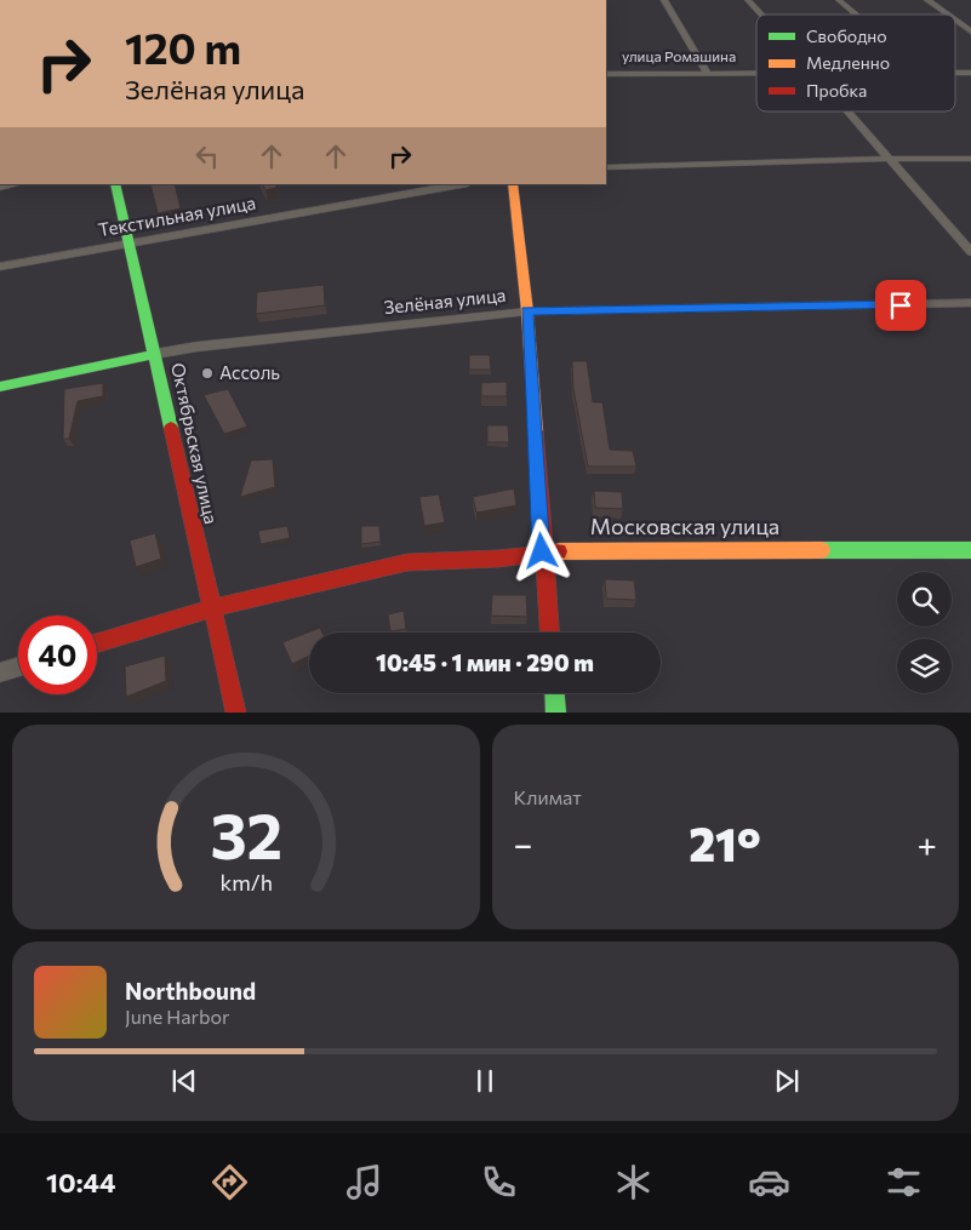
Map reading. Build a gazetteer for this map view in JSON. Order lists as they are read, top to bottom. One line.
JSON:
{"streets":{"street":["улица Ромашина","Текстильная улица","Зелёная улица","Октябрьская улица","Московская улица"]},"crossings":[["Текстильная улица","Октябрьская улица"],["Зелёная улица","Октябрьская улица"],["Октябрьская улица","Московская улица"]],"places":["Ассоль"],"legend":["Свободно","Медленно","Пробка"],"page":{"turn":["120 m","Зелёная улица"],"limit":"40","trip":"10:45 · 1 мин · 290 m","tile":"Климат","heat":["−","21°","+"],"song":["Northbound","June Harbor"],"tabs":"10:44","gauge":["32","km/h"]}}
